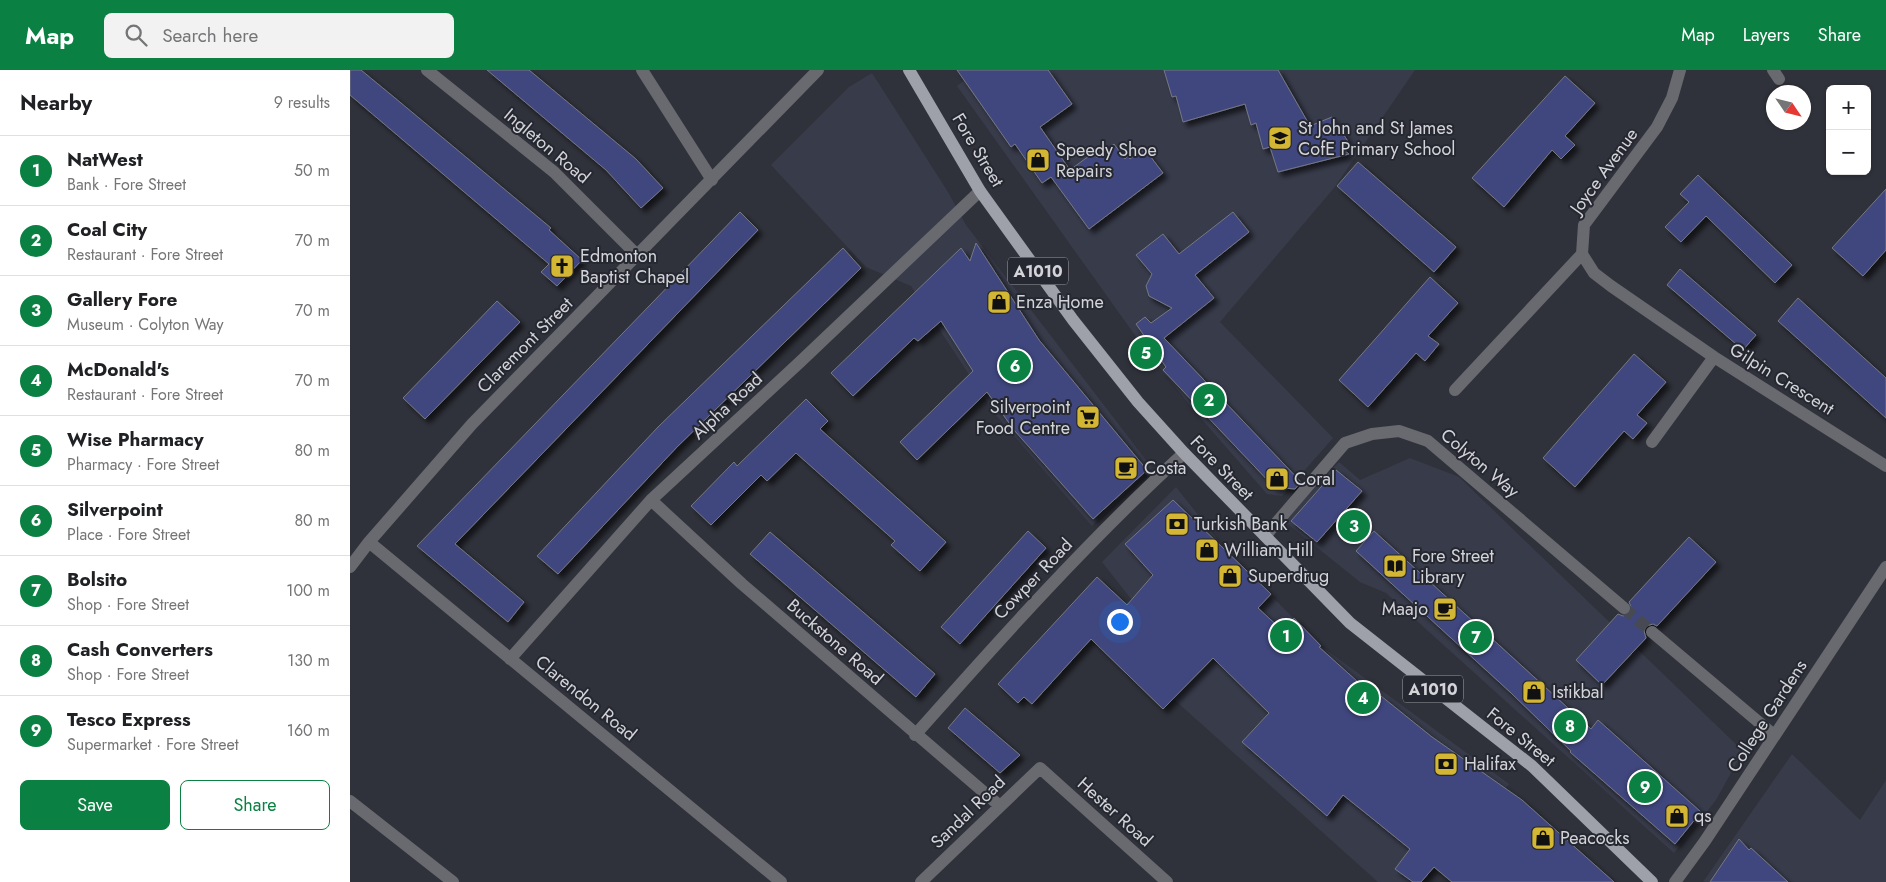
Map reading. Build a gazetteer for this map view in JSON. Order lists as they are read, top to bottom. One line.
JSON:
{"streets":{"main road":["Fore Street","A1010"],"street":["Ingleton Road","Joyce Avenue","Claremont Street","Gilpin Crescent","Alpha Road","Colyton Way","Cowper Road","Buckstone Road","Clarendon Road","College Gardens","Sandal Road","Hester Road"]},"crossings":[["Ingleton Road","Claremont Street"],["Fore Street","Alpha Road"],["Fore Street","Colyton Way"],["Fore Street","Cowper Road"],["Joyce Avenue","Gilpin Crescent"],["Claremont Street","Clarendon Road"],["Alpha Road","Buckstone Road"],["Alpha Road","Clarendon Road"],["Cowper Road","Buckstone Road"],["Buckstone Road","Sandal Road"],["Sandal Road","Hester Road"]],"places":{"school or university":["St John and St James CofE Primary School"],"shop":["Speedy Shoe Repairs","Enza Home","Coral","William Hill","Superdrug","Istikbal","qs","Peacocks"],"church":["Edmonton Baptist Chapel"],"supermarket":["Silverpoint Food Centre"],"cafe":["Costa","Maajo"],"bank":["Turkish Bank","Halifax"],"library":["Fore Street Library"]},"north":"bottom right","page":{"header":"Map","search":"Search here","nav":["Map","Layers","Share"],"heading":["Nearby","9 results"],"map_buttons":["+","−"],"list":[{"mark":"1","name":"NatWest","note":"Bank · Fore Street","value":"50 m"},{"mark":"2","name":"Coal City","note":"Restaurant · Fore Street","value":"70 m"},{"mark":"3","name":"Gallery Fore","note":"Museum · Colyton Way","value":"70 m"},{"mark":"4","name":"McDonald's","note":"Restaurant · Fore Street","value":"70 m"},{"mark":"5","name":"Wise Pharmacy","note":"Pharmacy · Fore Street","value":"80 m"},{"mark":"6","name":"Silverpoint","note":"Place · Fore Street","value":"80 m"},{"mark":"7","name":"Bolsito","note":"Shop · Fore Street","value":"100 m"},{"mark":"8","name":"Cash Converters","note":"Shop · Fore Street","value":"130 m"},{"mark":"9","name":"Tesco Express","note":"Supermarket · Fore Street","value":"160 m"}],"pins":["5","6","2","3","1","7","4","8","9"],"buttons":["Save","Share"]}}
